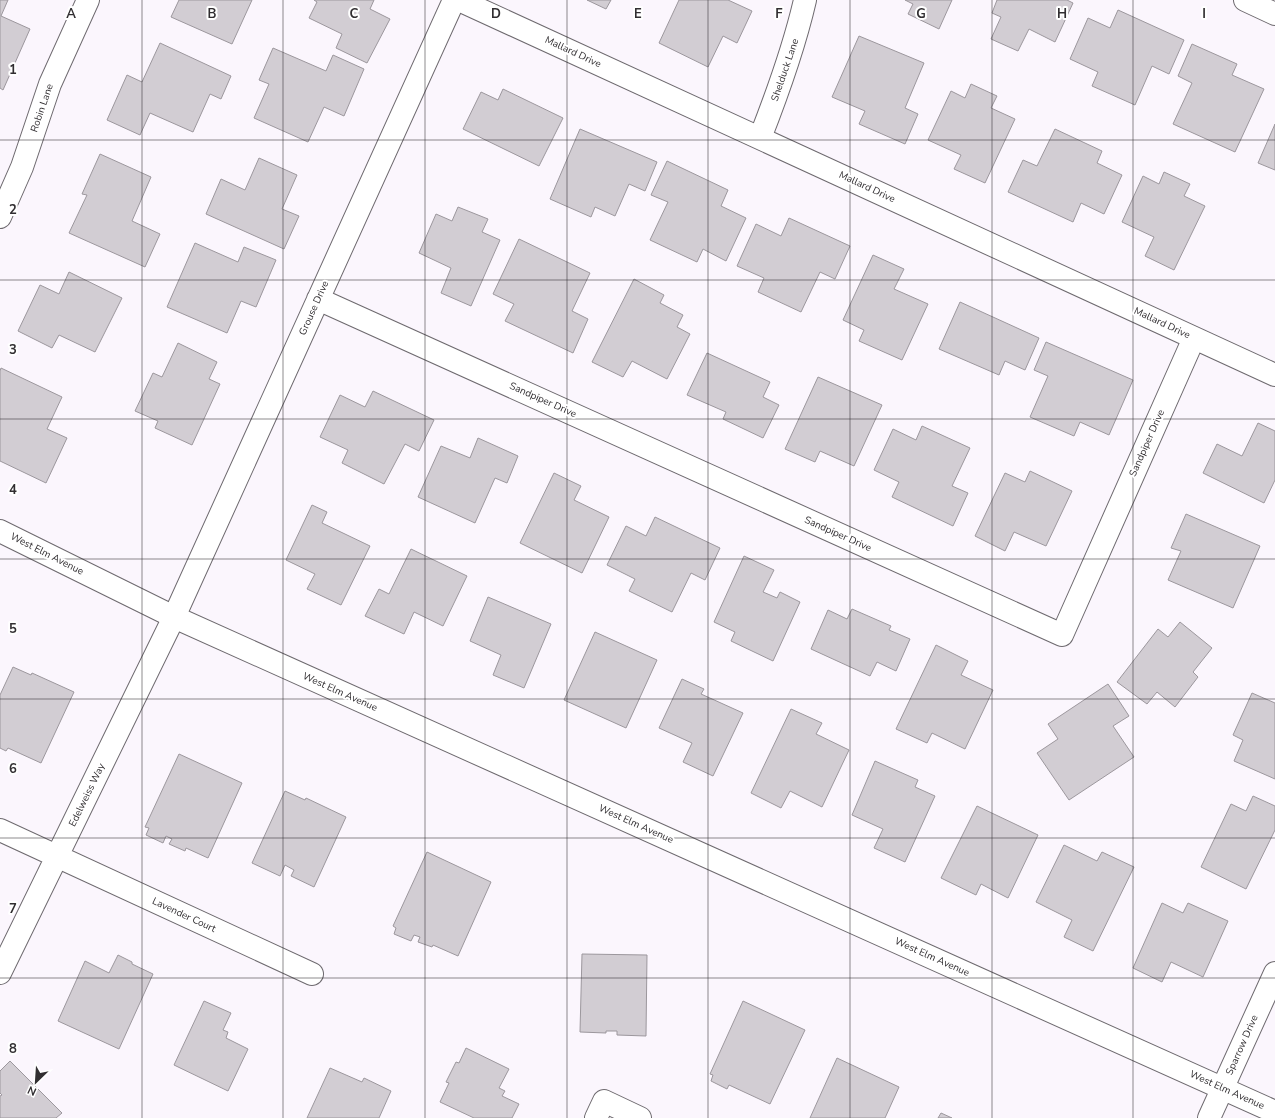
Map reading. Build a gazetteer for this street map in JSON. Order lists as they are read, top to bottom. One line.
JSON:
{"streets":{"street":["Mallard Drive","Shelduck Lane","Robin Lane","Grouse Drive","Sandpiper Drive","West Elm Avenue","Edelweiss Way","Lavender Court","Sparrow Drive"]},"crossings":[["Mallard Drive","Shelduck Lane"],["Mallard Drive","Sandpiper Drive"],["Grouse Drive","Sandpiper Drive"],["Grouse Drive","West Elm Avenue"],["Grouse Drive","Edelweiss Way"],["West Elm Avenue","Edelweiss Way"],["West Elm Avenue","Sparrow Drive"],["Edelweiss Way","Lavender Court"]],"north":"bottom left","grid":{"columns":["A","B","C","D","E","F","G","H","I"],"rows":["1","2","3","4","5","6","7","8"]}}
